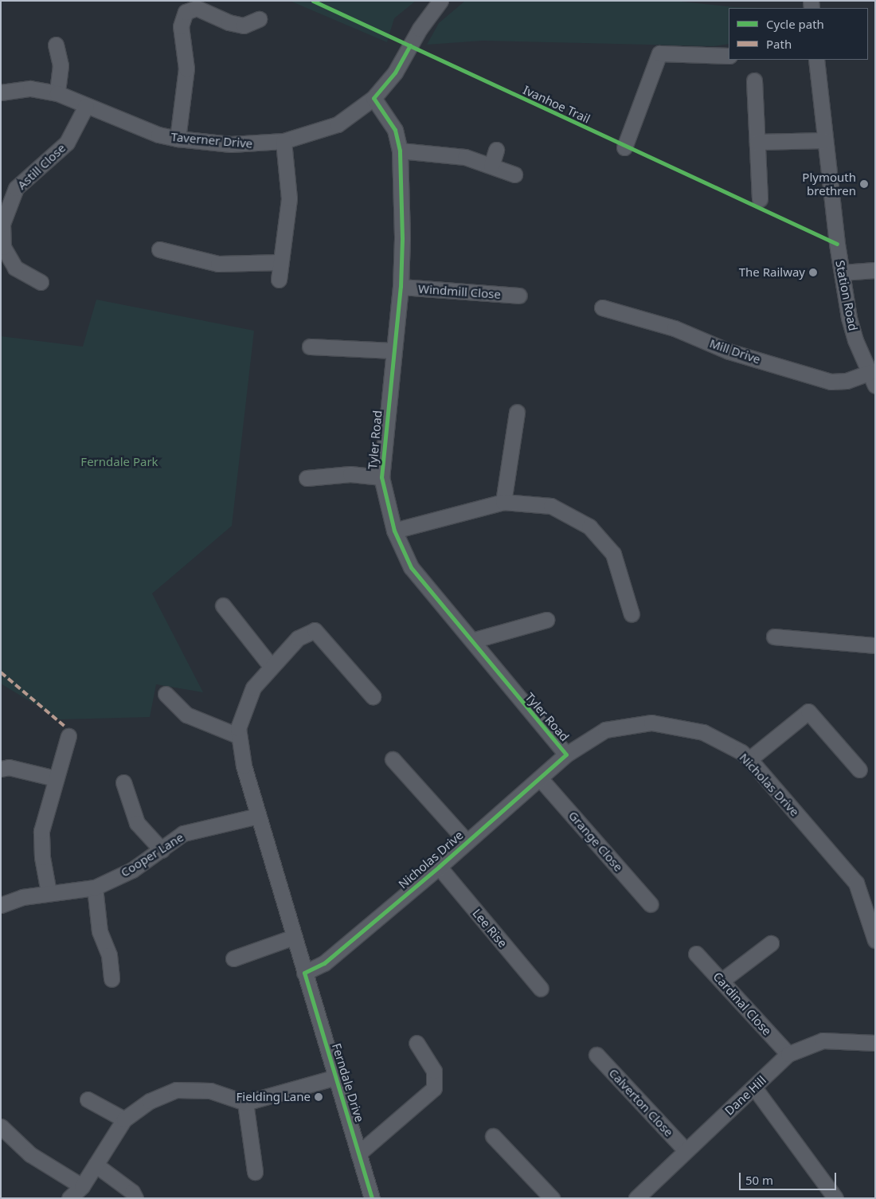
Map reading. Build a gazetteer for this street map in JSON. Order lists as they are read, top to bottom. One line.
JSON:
{"streets":{"street":["Taverner Drive","Astill Close","Windmill Close","Station Road","Mill Drive","Tyler Road","Nicholas Drive","Grange Close","Cooper Lane","Lee Rise","Cardinal Close","Ferndale Drive","Dane Hill","Calverton Close"],"cycle path":["Ivanhoe Trail"]},"crossings":[["Taverner Drive","Astill Close"],["Taverner Drive","Tyler Road"],["Windmill Close","Tyler Road"],["Station Road","Mill Drive"],["Tyler Road","Nicholas Drive"],["Nicholas Drive","Grange Close"],["Nicholas Drive","Lee Rise"],["Nicholas Drive","Ferndale Drive"],["Cooper Lane","Ferndale Drive"],["Cardinal Close","Dane Hill"],["Dane Hill","Calverton Close"]],"parks":["Ferndale Park"],"places":["Plymouth brethren","The Railway","Fielding Lane"],"legend":["Cycle path","Path"],"scale_bar":"50 m"}
